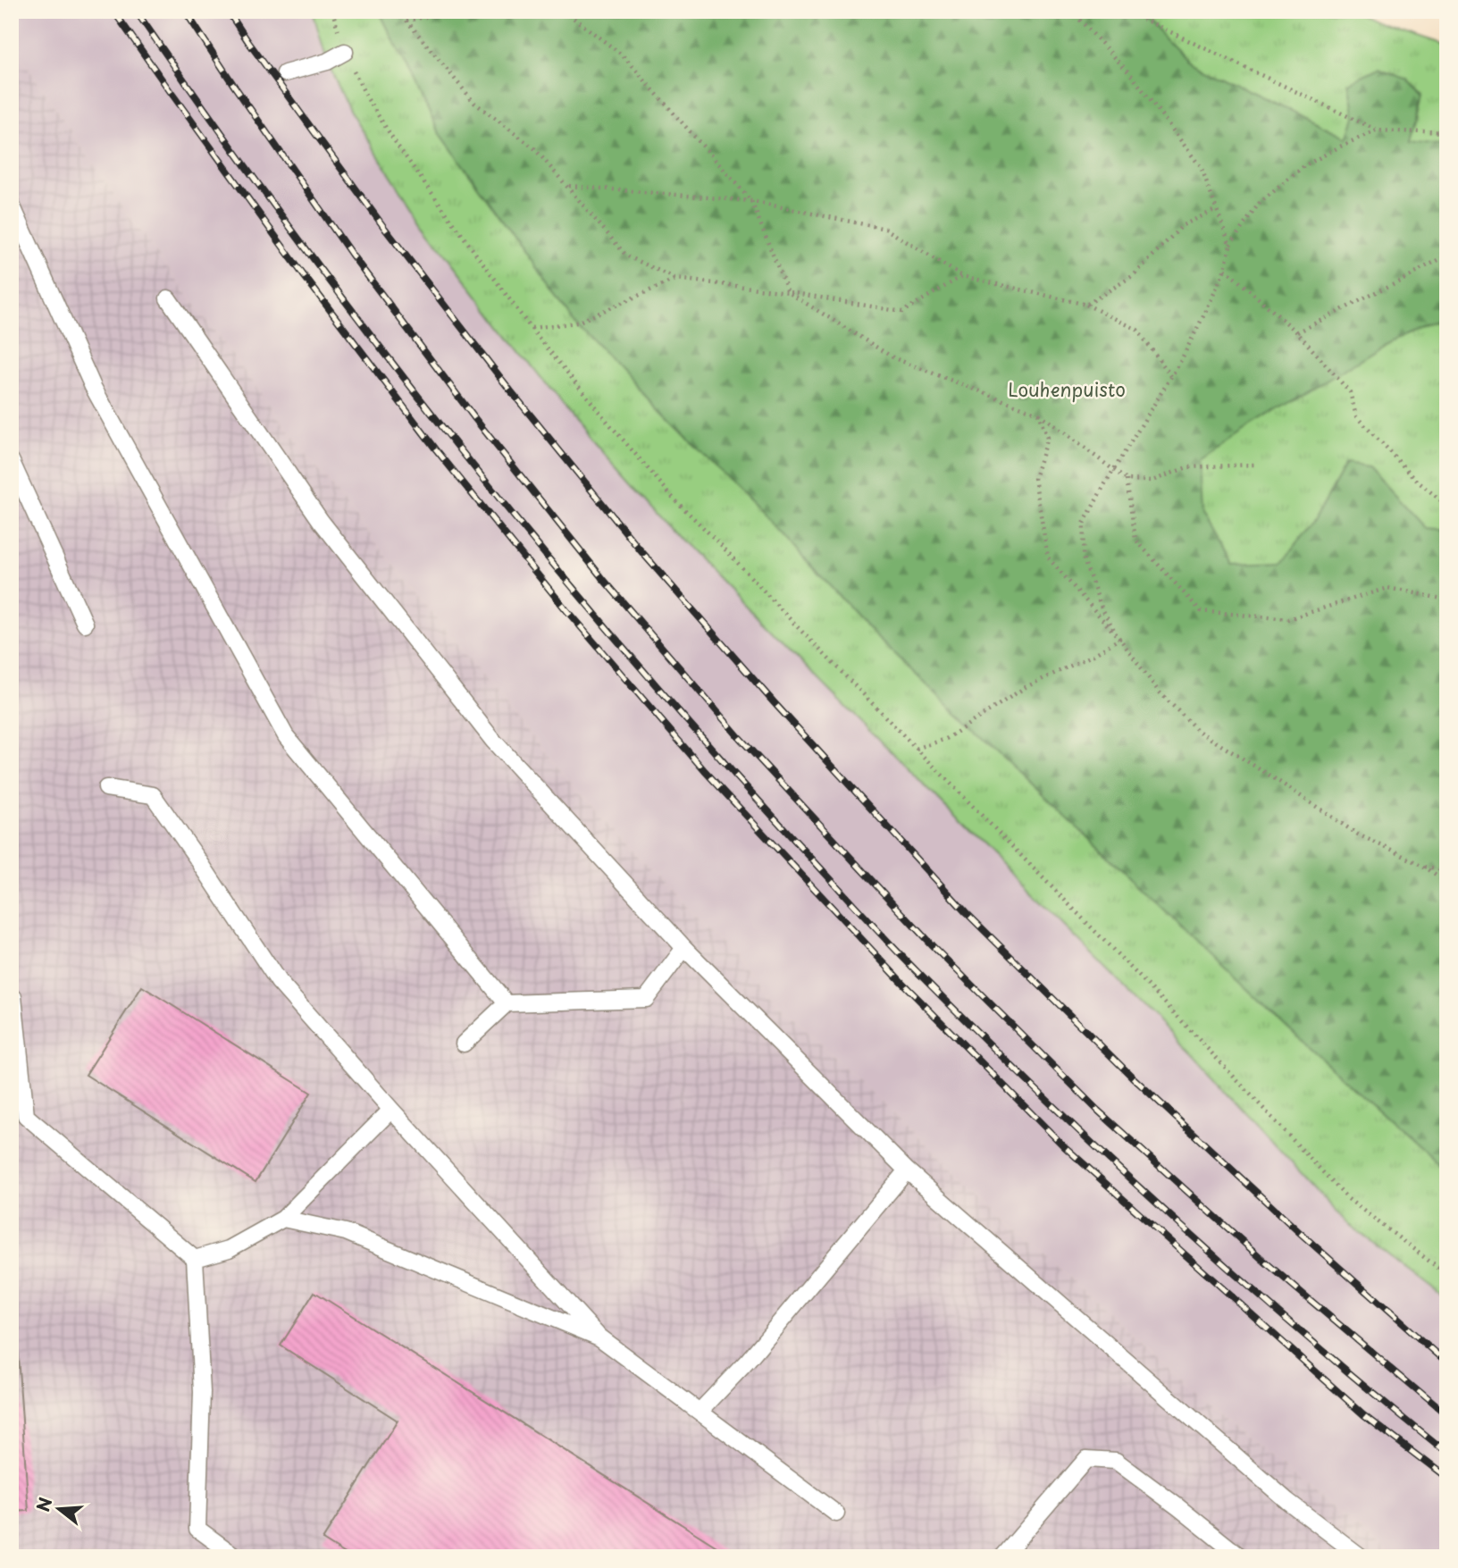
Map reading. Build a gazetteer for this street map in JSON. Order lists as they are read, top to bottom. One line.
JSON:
{"parks":["Louhenpuisto"],"north":"left"}
